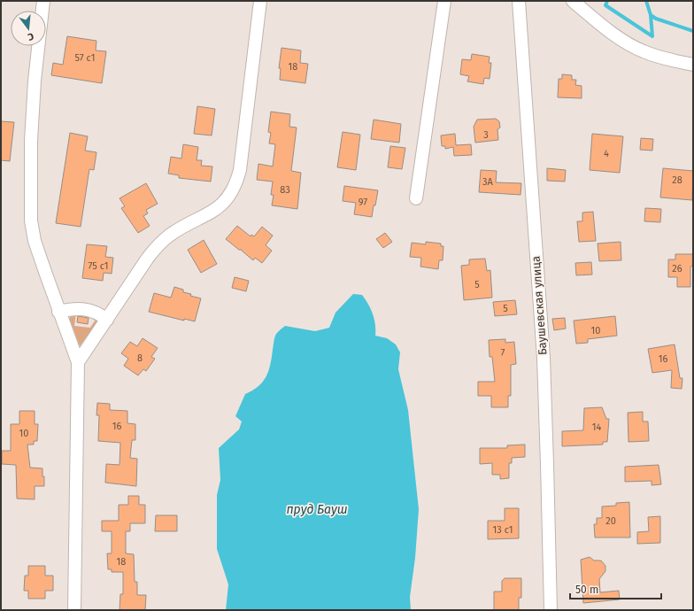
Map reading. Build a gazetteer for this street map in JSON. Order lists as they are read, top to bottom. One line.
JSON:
{"streets":{"street":["Баушевская улица"]},"water":["пруд Бауш"],"house_numbers":["57 с1","18","3","4","28","3А","83","97","75 с1","26","5","5","10","7","8","16","16","14","10","20","13 с1","18"],"scale_bar":"50 m","north":"bottom"}
